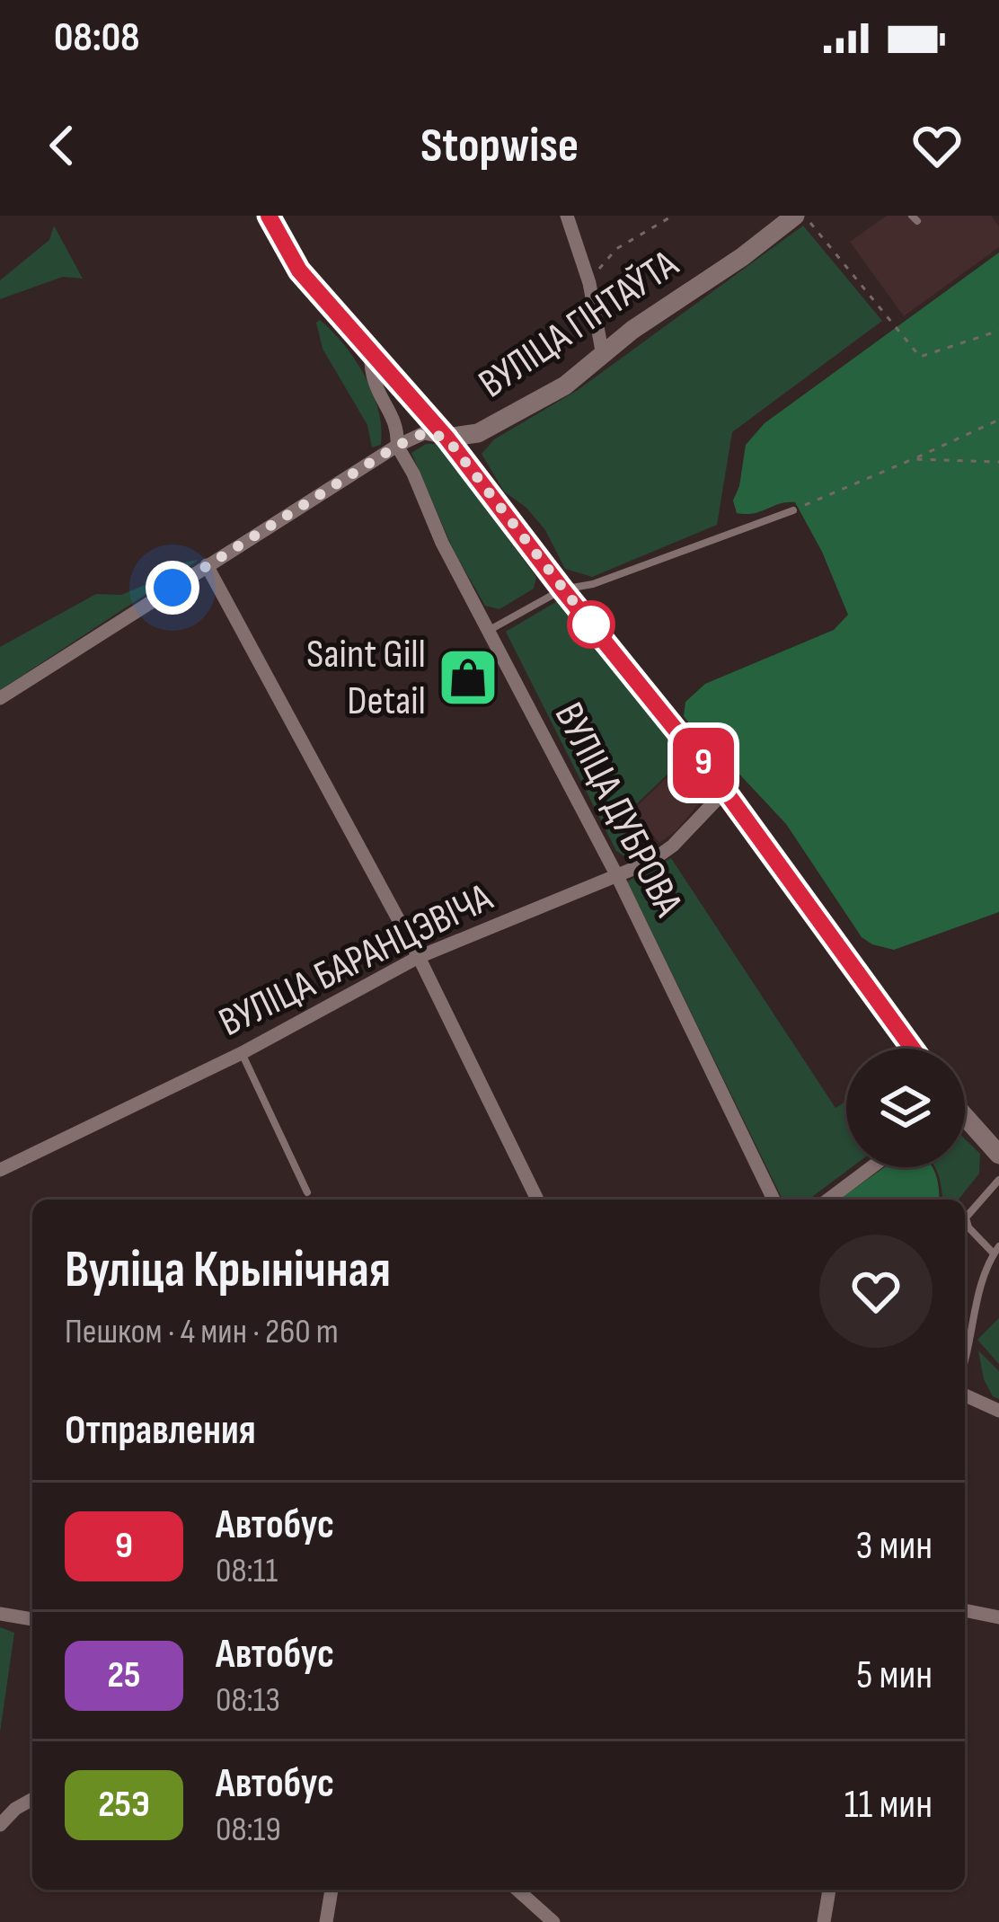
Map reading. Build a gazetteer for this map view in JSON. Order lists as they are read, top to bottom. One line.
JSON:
{"streets":{"street":["ВУЛІЦА ГІНТАЎТА","ВУЛІЦА ДУБРОВА","ВУЛІЦА БАРАНЦЭВІЧА"]},"crossings":[["ВУЛІЦА ДУБРОВА","ВУЛІЦА БАРАНЦЭВІЧА"]],"places":{"shop":["Saint Gill Detail"]},"lines":["bus line 9"],"page":{"status":"08:08","header":"Stopwise","on_map":"9","heading":[["Вуліца Крынічная","Пешком · 4 мин · 260 m"],"Отправления"],"list":[{"mark":"9","name":"Автобус","note":"08:11","value":"3 мин"},{"mark":"25","name":"Автобус","note":"08:13","value":"5 мин"},{"mark":"25Э","name":"Автобус","note":"08:19","value":"11 мин"}]}}
